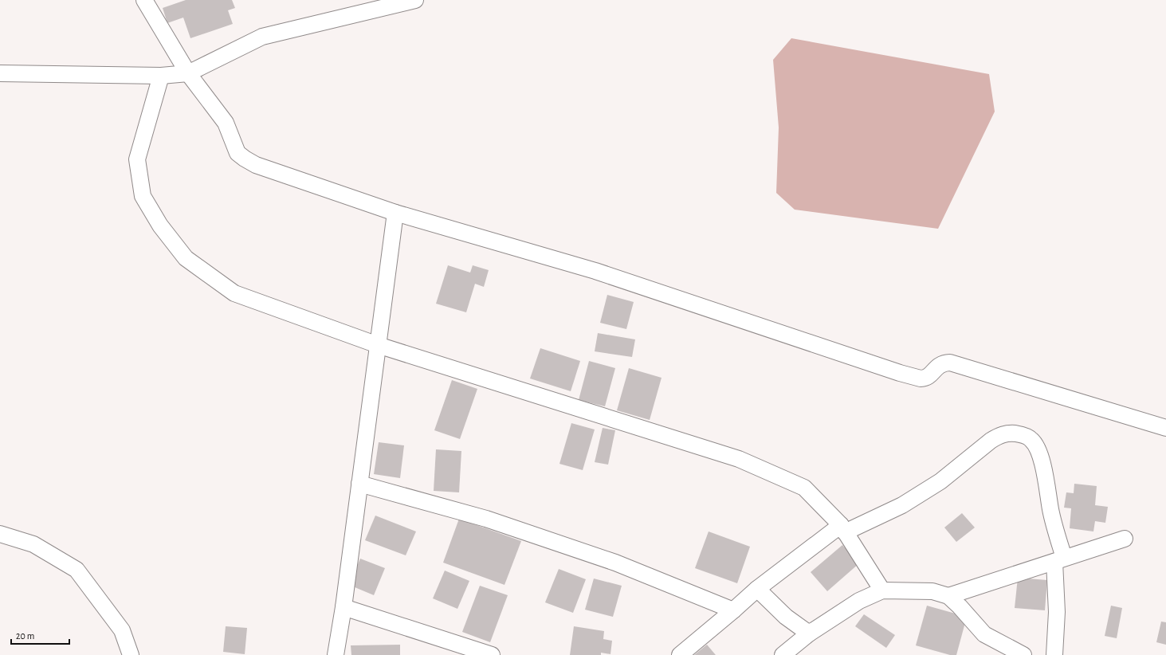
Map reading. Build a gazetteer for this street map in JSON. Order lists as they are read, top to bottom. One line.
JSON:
{"scale_bar":"20 m"}
